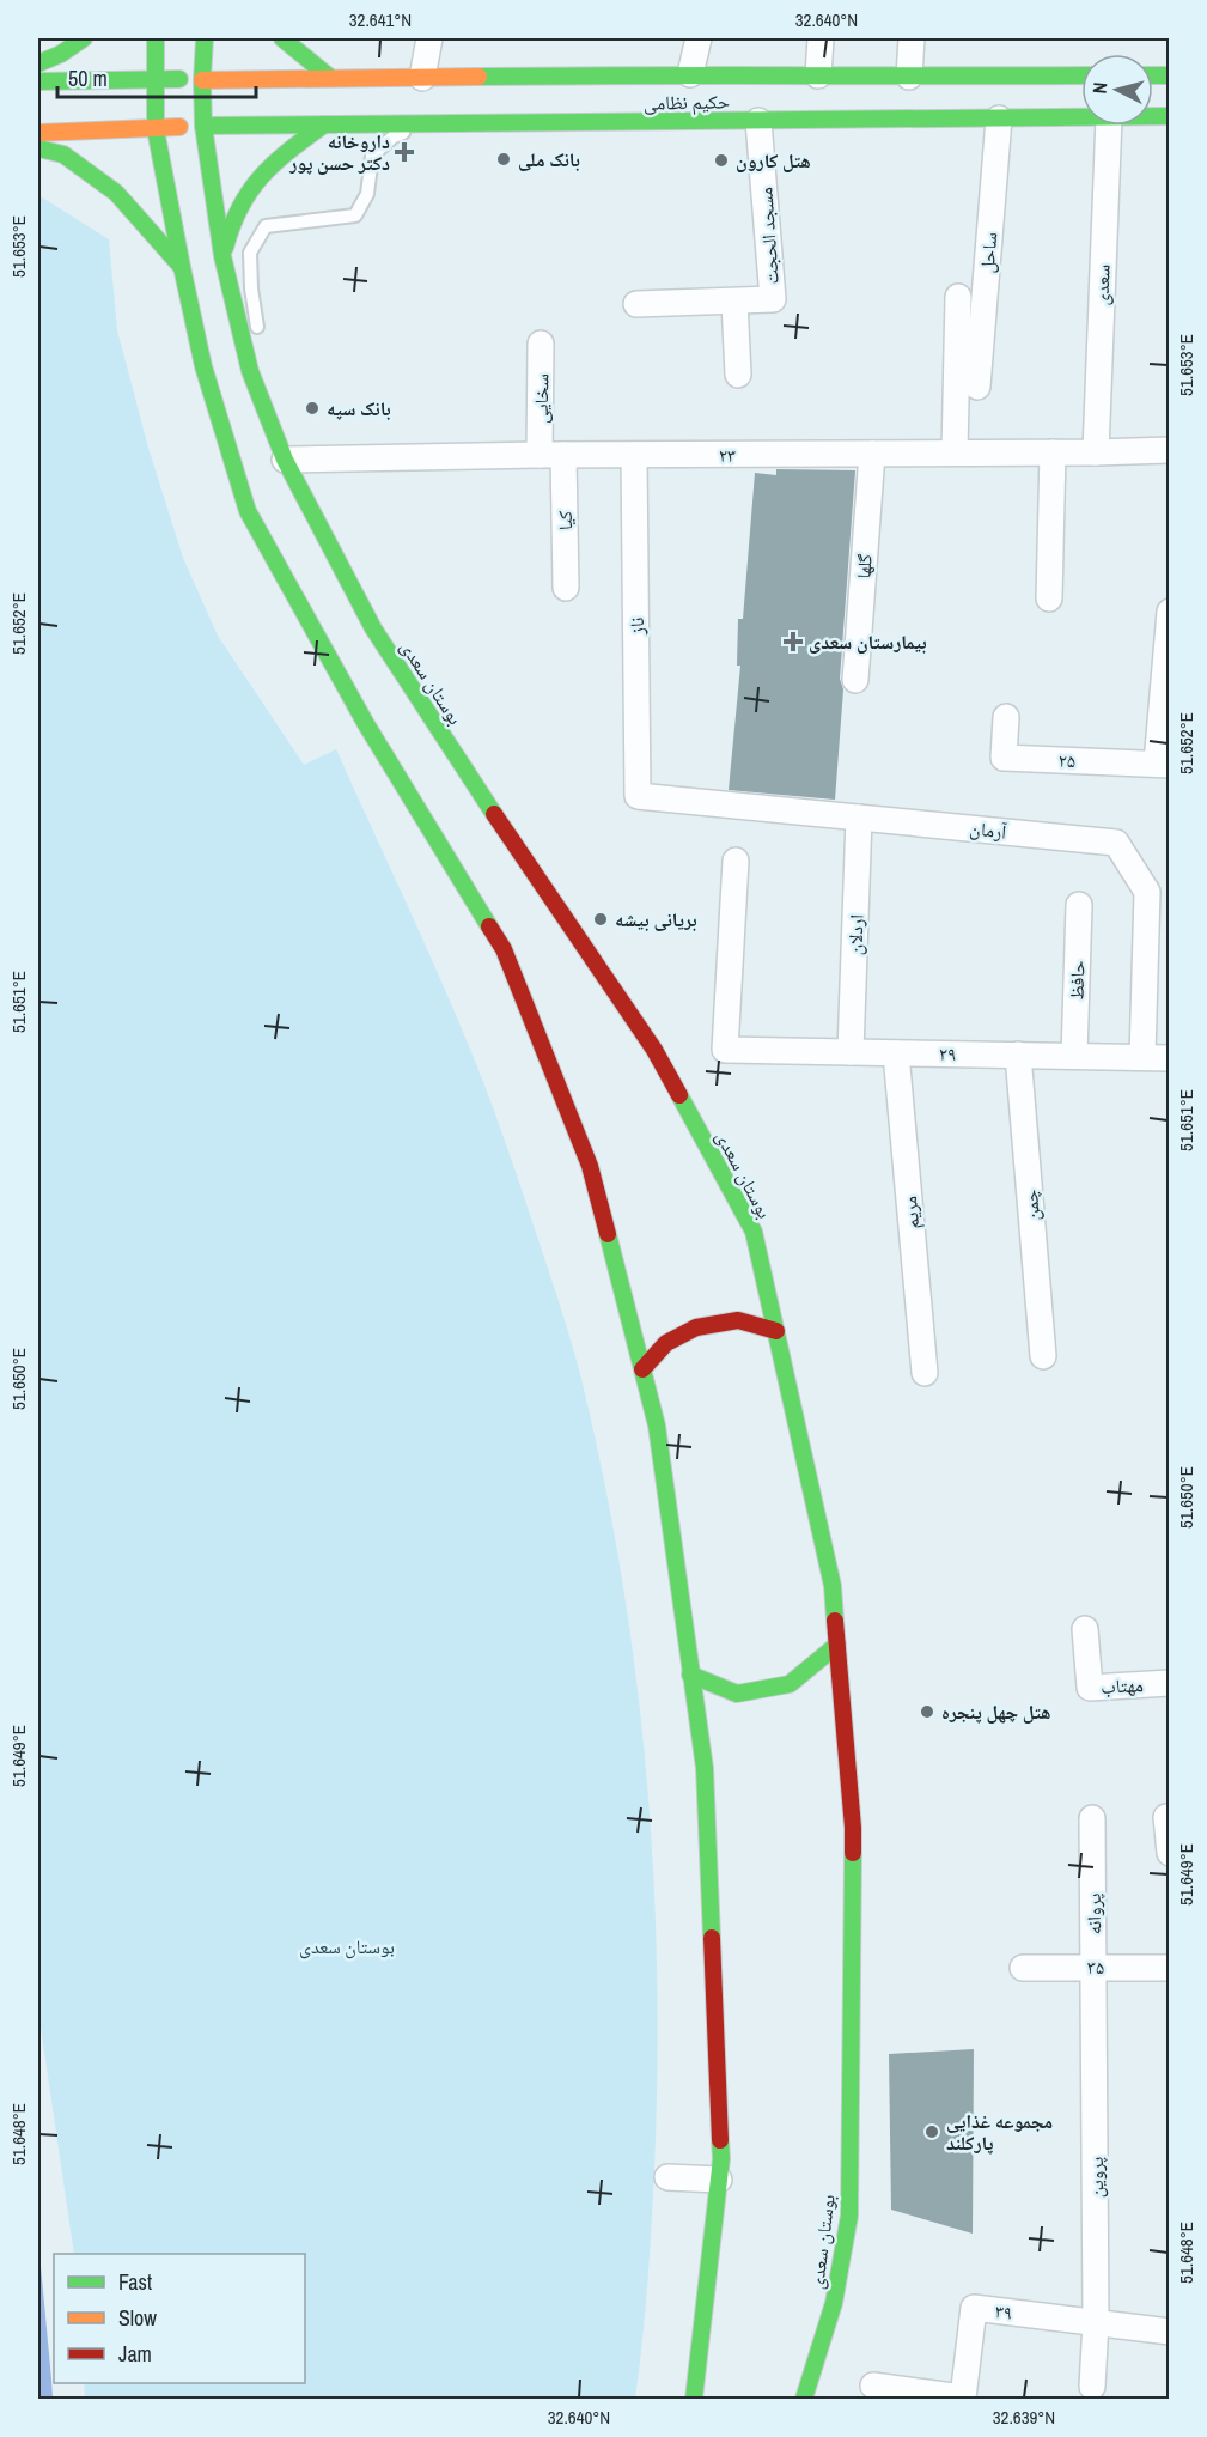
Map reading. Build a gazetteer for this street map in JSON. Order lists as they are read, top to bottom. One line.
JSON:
{"streets":{"main road":["حکیم نظامی","بوستان سعدی"],"street":["مسجد الحجت","ساحل","سعدی","سخایی","۲۳","کیا","گلها","ناز","۲۵","آرمان","اردلان","حافظ","۲۹","چمن","مریم","مهتاب","پروانه","۳۵","پروین","۳۹"]},"crossings":[["حکیم نظامی","مسجد الحجت"],["حکیم نظامی","ساحل"],["حکیم نظامی","بوستان سعدی"],["سعدی","۲۳"],["سخایی","۲۳"],["سخایی","کیا"],["۲۳","کیا"],["۲۳","گلها"],["۲۳","ناز"],["۲۳","بوستان سعدی"],["ناز","آرمان"],["آرمان","اردلان"],["آرمان","۲۹"],["اردلان","۲۹"],["حافظ","۲۹"],["۲۹","چمن"],["۲۹","مریم"],["پروانه","۳۵"],["پروانه","پروین"],["۳۵","پروین"],["پروین","۳۹"]],"parks":["بوستان سعدی"],"places":{"health":["داروخانه دکتر حسن پور","بیمارستان سعدی"],"other":["بانک ملی","هتل کارون","بانک سپه","بریانی بیشه","هتل چهل پنجره","مجموعه غذایی پارکلند"]},"legend":["Fast","Slow","Jam"],"scale_bar":"50 m","north":"left","coordinates":["32.641°N","32.640°N","51.653°E","51.652°E","51.651°E","51.650°E","51.649°E","51.648°E","32.639°N"]}
